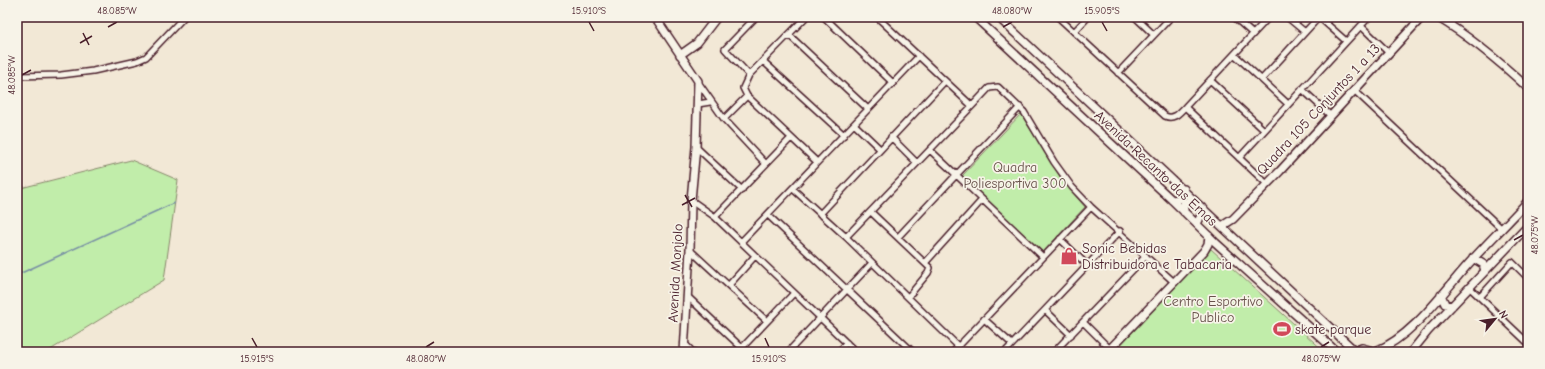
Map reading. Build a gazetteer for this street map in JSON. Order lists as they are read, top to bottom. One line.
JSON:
{"streets":{"street":["Quadra 105 Conjuntos 1 a 13","Avenida Recanto das Emas","Avenida Monjolo"]},"crossings":[["Quadra 105 Conjuntos 1 a 13","Avenida Recanto das Emas"]],"parks":["Quadra Poliesportiva 300","Centro Esportivo Publico"],"places":{"shop":["Sonic Bebidas Distribuidora e Tabacaria"],"sports":["skate parque"]},"north":"top right","coordinates":["48.085°W","15.910°S","48.080°W","15.905°S","48.075°W","15.915°S"]}
